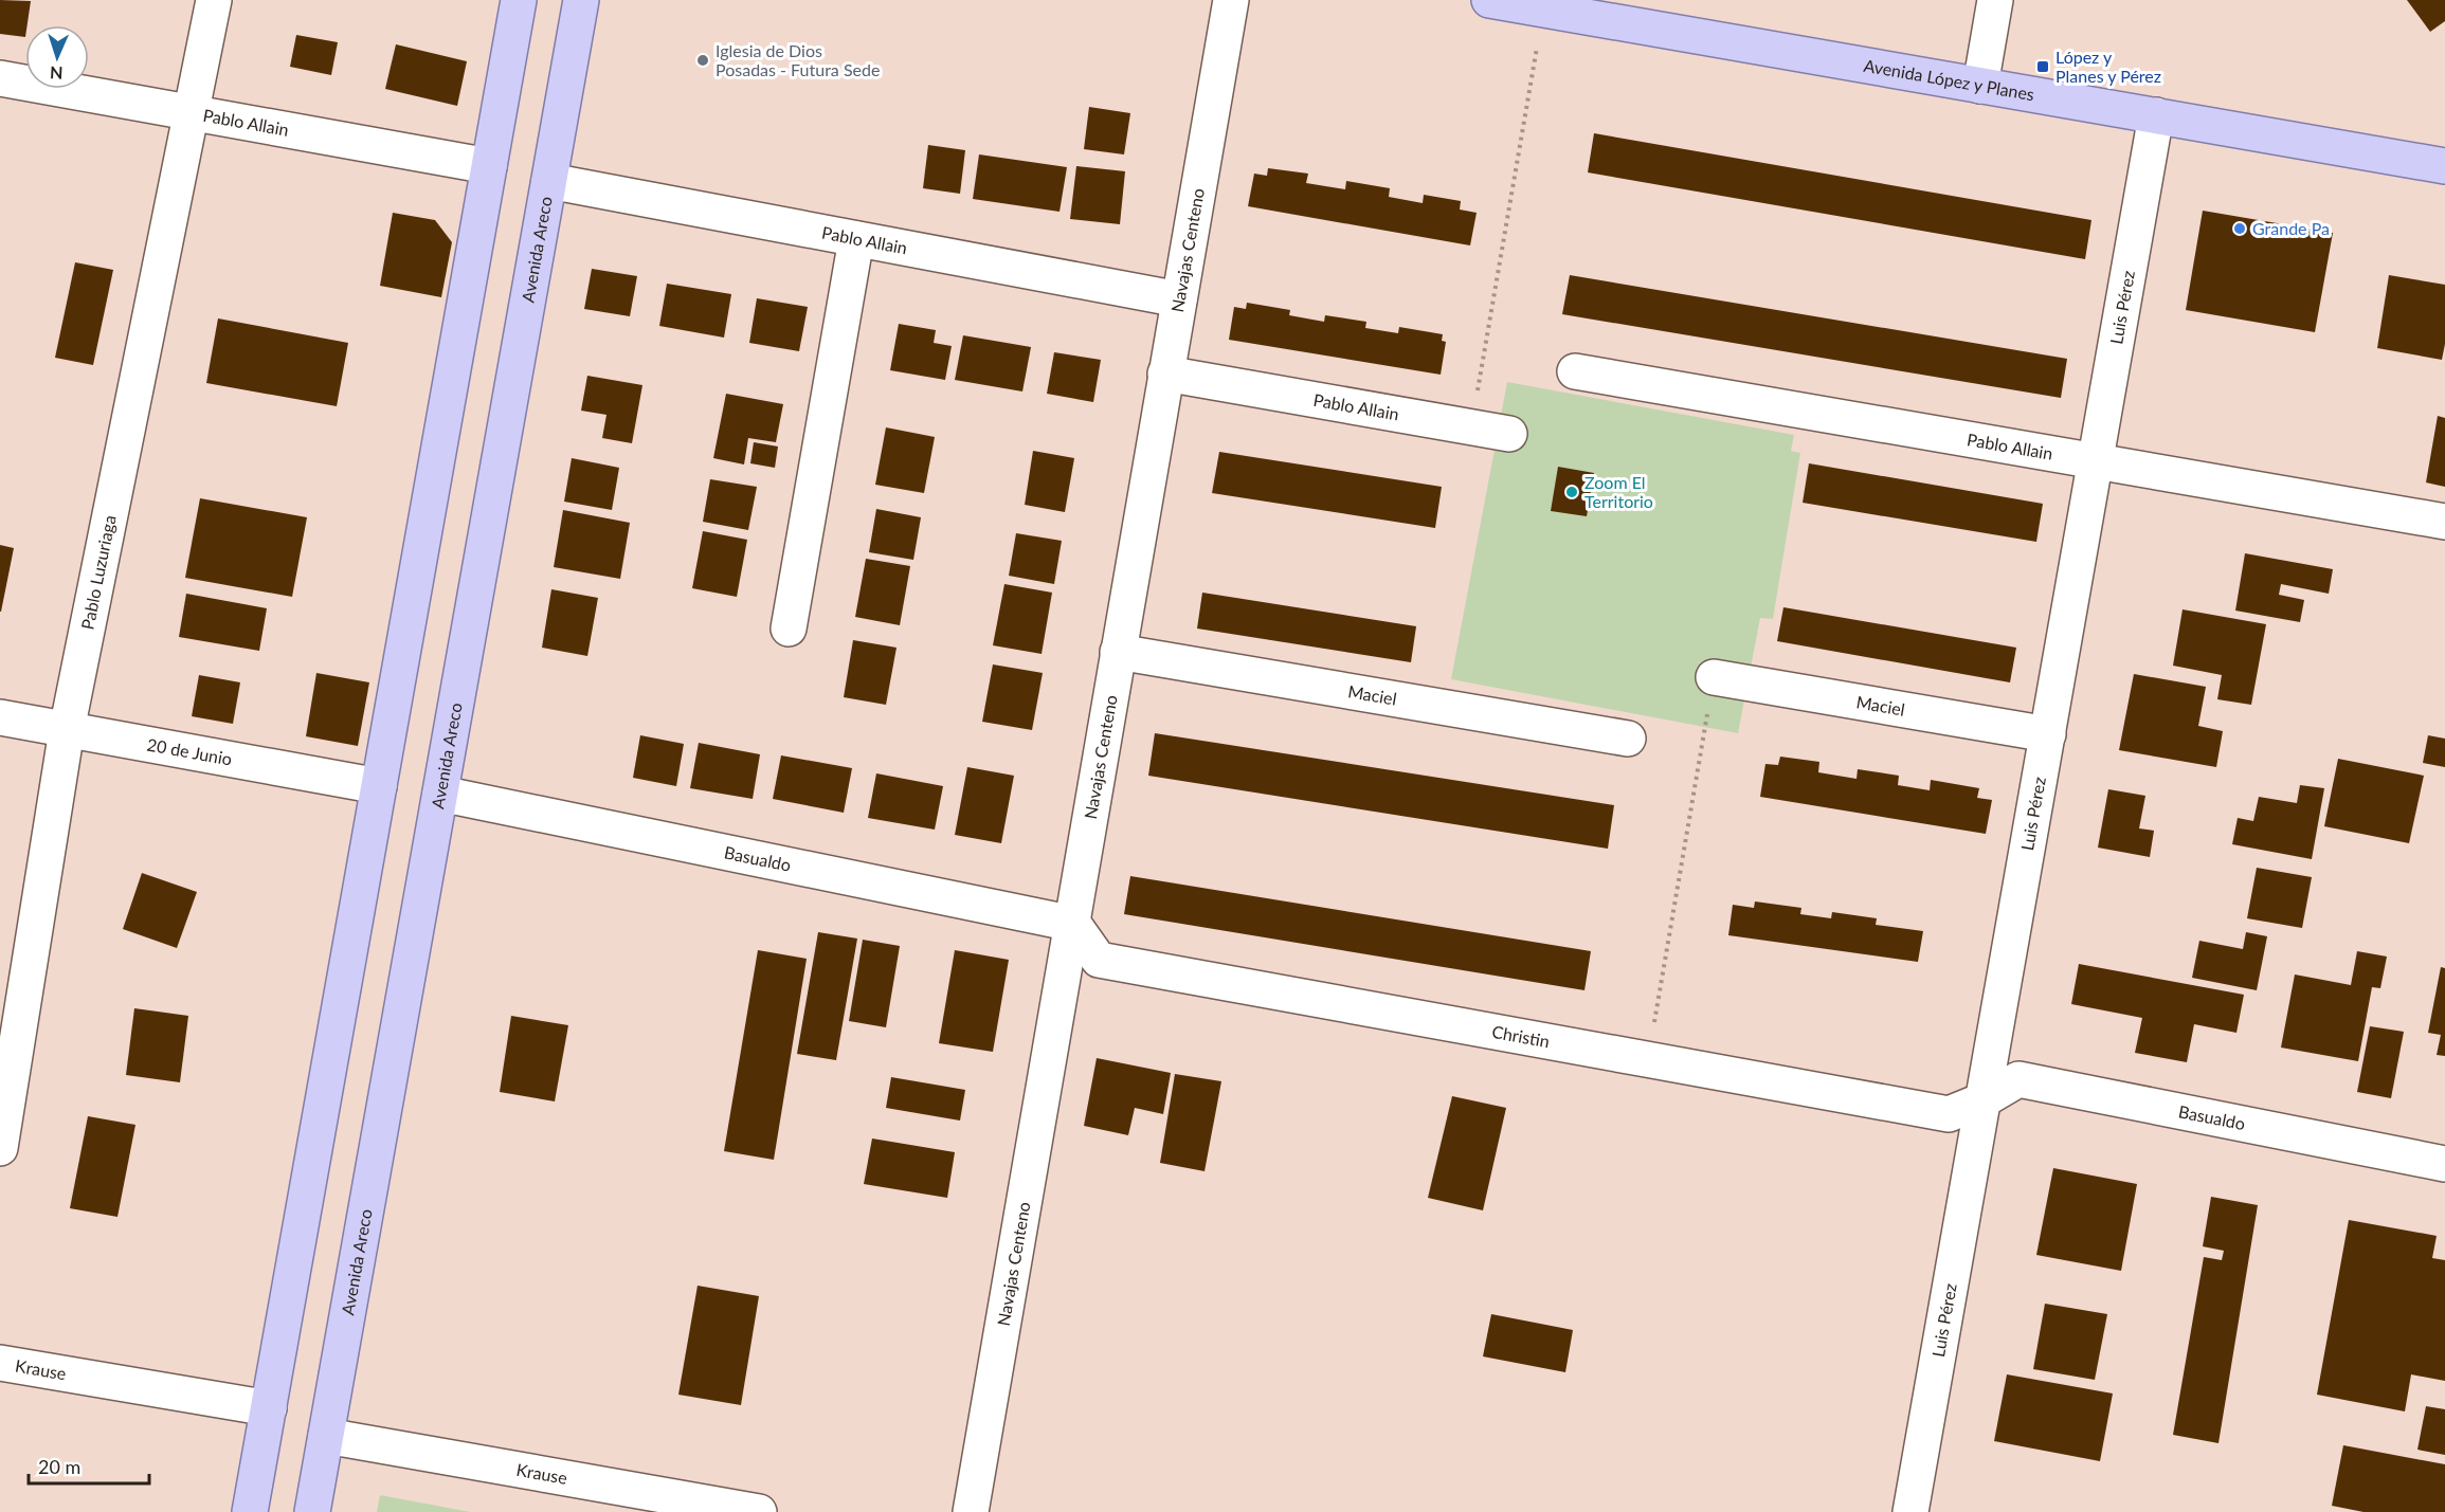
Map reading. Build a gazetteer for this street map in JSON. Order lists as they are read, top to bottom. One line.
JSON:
{"streets":{"main road":["Avenida López y Planes","Avenida Areco"],"street":["Pablo Allain","Navajas Centeno","Luis Pérez","Pablo Luzuriaga","Maciel","20 de Junio","Basualdo","Christin","Krause"]},"crossings":[["Avenida López y Planes","Luis Pérez"],["Pablo Allain","Navajas Centeno"],["Pablo Allain","Avenida Areco"],["Pablo Allain","Luis Pérez"],["Pablo Allain","Pablo Luzuriaga"],["Navajas Centeno","Maciel"],["Navajas Centeno","Basualdo"],["Navajas Centeno","Christin"],["Avenida Areco","Basualdo"],["Avenida Areco","Krause"],["Luis Pérez","Maciel"],["Luis Pérez","Basualdo"],["Luis Pérez","Christin"],["Pablo Luzuriaga","20 de Junio"],["Basualdo","Christin"]],"places":{"other":["Iglesia de Dios Posadas - Futura Sede","Grande Pa","Zoom El Territorio"],"transit":["López y Planes y Pérez"]},"scale_bar":"20 m","north":"bottom"}
